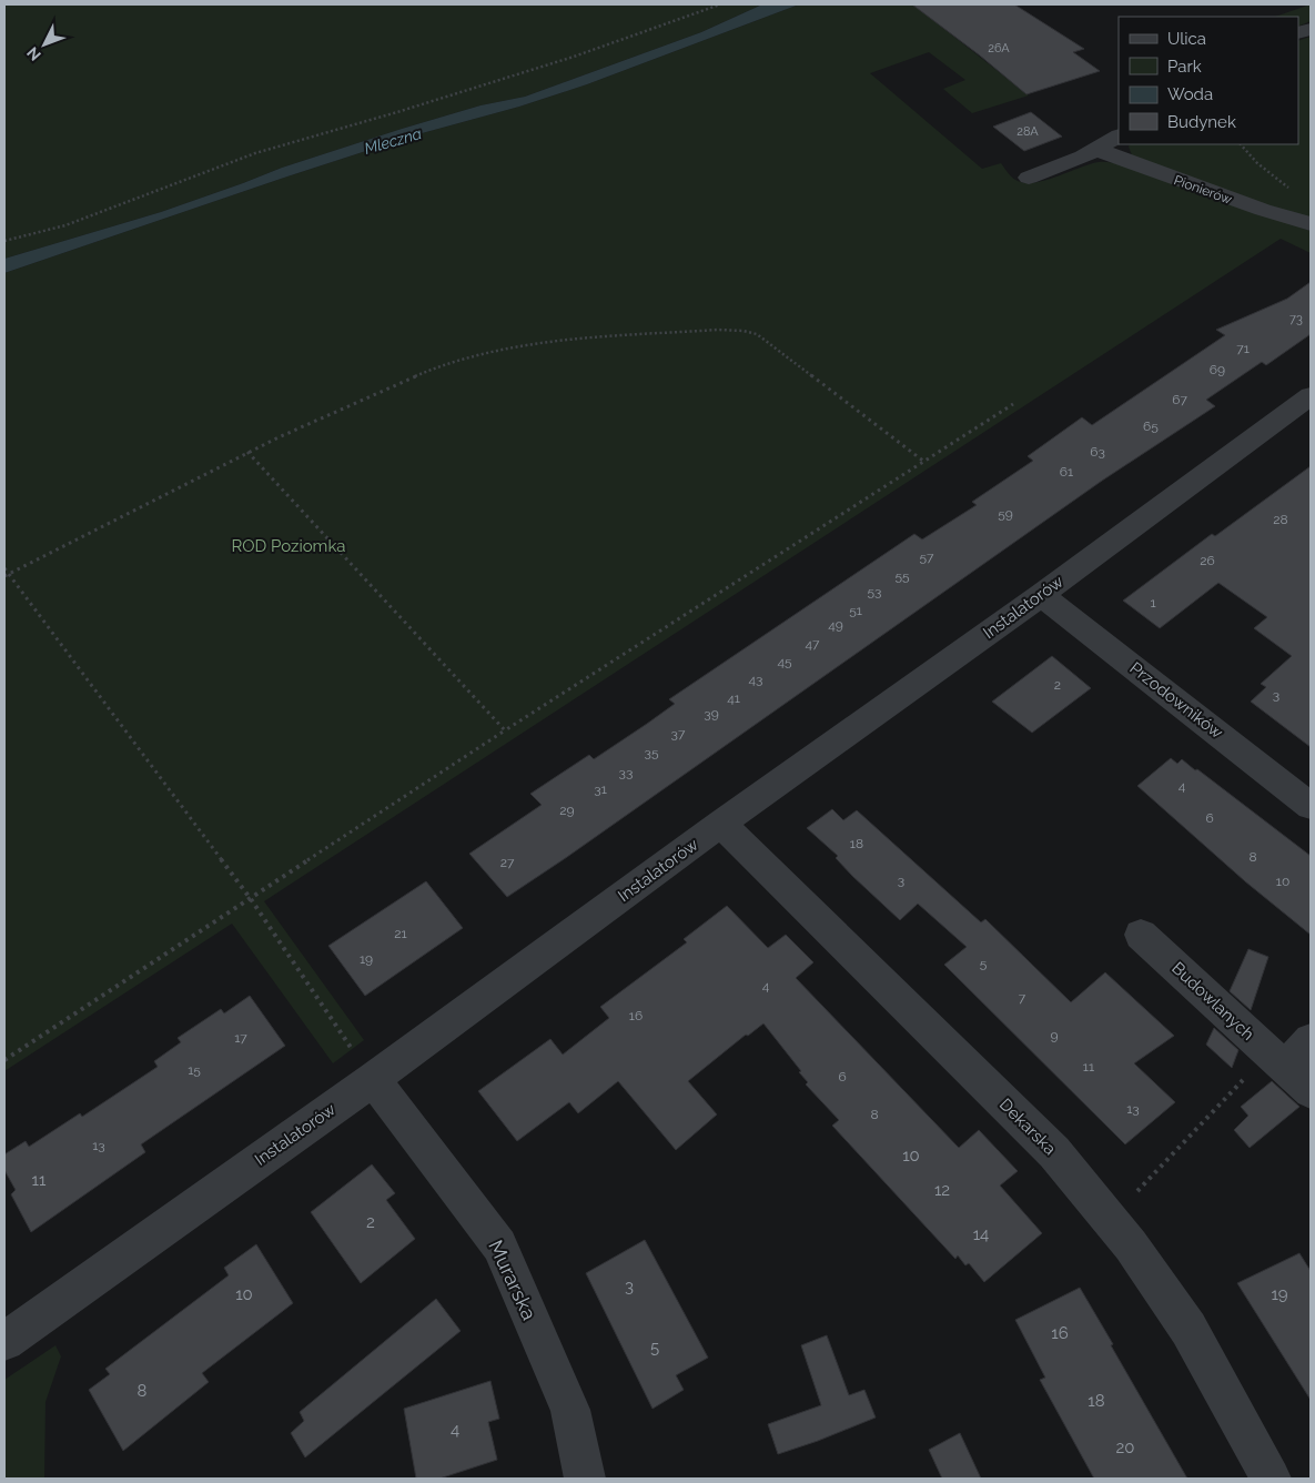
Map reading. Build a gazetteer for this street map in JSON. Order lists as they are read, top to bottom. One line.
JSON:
{"streets":{"street":["Pionierów","Instalatorów","Przodowników","Budowlanych","Dekarska","Murarska"]},"crossings":[["Instalatorów","Przodowników"],["Instalatorów","Dekarska"],["Instalatorów","Murarska"]],"water":["Mleczna"],"parks":["ROD Poziomka"],"house_numbers":["26A","28A","73","71","69","67","65","63","61","59","28","57","26","55","53","1","51","49","47","45","43","2","3","41","39","37","35","33","4","31","29","6","18","8","27","3","10","21","19","5","4","7","16","9","17","11","15","6","13","8","13","10","11","12","2","14","3","10","19","16","5","8","18","4","20"],"legend":["Ulica","Park","Woda","Budynek"],"north":"bottom left"}
